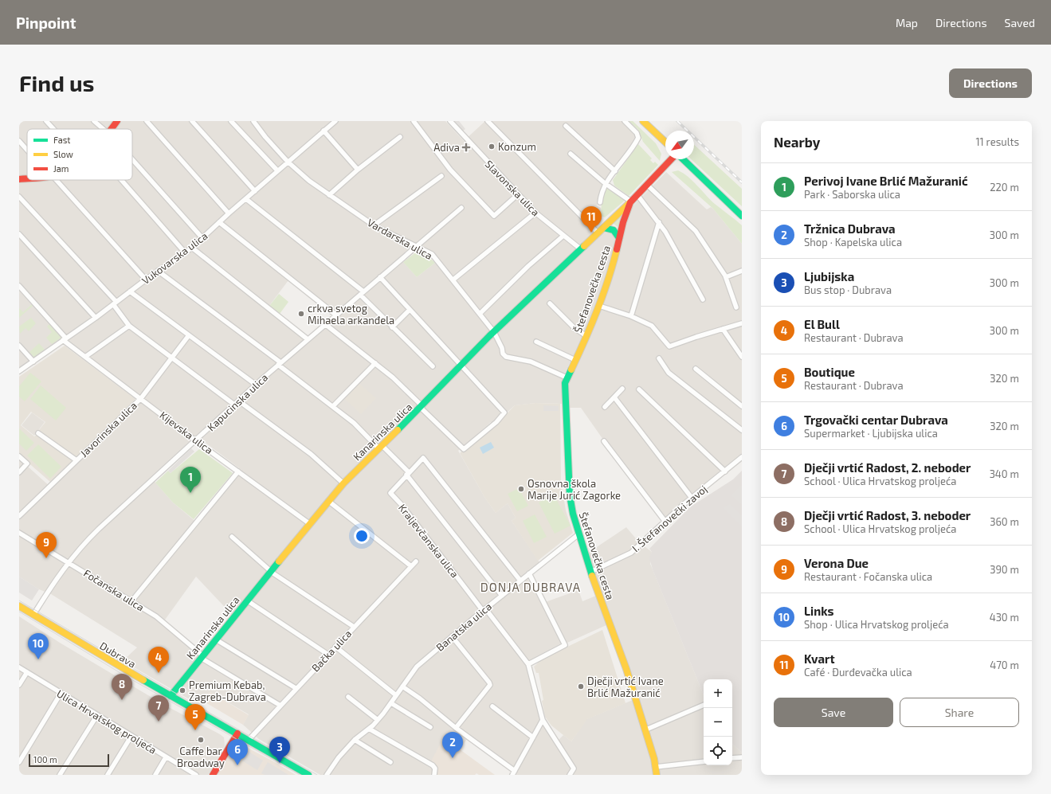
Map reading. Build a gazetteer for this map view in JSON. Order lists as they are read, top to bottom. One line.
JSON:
{"streets":{"street":["Slavonska ulica","Vardarska ulica","Vukovarska ulica","Štefanovečka cesta","Kapucinska ulica","Javorinska ulica","Kanarinska ulica","Kijevska ulica","I. Štefanovečki zavoj","Kraljevčanska ulica","Fočanska ulica","Banatska ulica","Bačka ulica","Dubrava","Ulica Hrvatskog proljeća"]},"crossings":[["Slavonska ulica","Kanarinska ulica"],["Vardarska ulica","Vukovarska ulica"],["Vardarska ulica","Štefanovečka cesta"],["Vardarska ulica","Kapucinska ulica"],["Vardarska ulica","Kanarinska ulica"],["Vukovarska ulica","Kijevska ulica"],["Štefanovečka cesta","Kanarinska ulica"],["Štefanovečka cesta","I. Štefanovečki zavoj"],["Štefanovečka cesta","Banatska ulica"],["Kapucinska ulica","Kijevska ulica"],["Kapucinska ulica","Fočanska ulica"],["Kapucinska ulica","Dubrava"],["Javorinska ulica","Kijevska ulica"],["Kanarinska ulica","Kijevska ulica"],["Kanarinska ulica","Fočanska ulica"],["Kanarinska ulica","Dubrava"],["Kraljevčanska ulica","Banatska ulica"],["Fočanska ulica","Bačka ulica"],["Bačka ulica","Dubrava"]],"districts":["DONJA DUBRAVA"],"places":{"other":["Konzum","crkva svetog Mihaela arkanđela","Osnovna škola Marije Jurić Zagorke","Dječji vrtić Ivane Brlić Mažuranić","Premium Kebab, Zagreb-Dubrava","Caffe bar Broadway"],"health":["Adiva"]},"legend":["Fast","Slow","Jam"],"scale_bar":"100 m","north":"bottom left","page":{"header":"Pinpoint","nav":["Map","Directions","Saved"],"buttons":["Directions",["Save","Share"]],"title":"Find us","heading":["Nearby","11 results"],"list":[{"mark":"1","name":"Perivoj Ivane Brlić Mažuranić","note":"Park · Saborska ulica","value":"220 m"},{"mark":"2","name":"Tržnica Dubrava","note":"Shop · Kapelska ulica","value":"300 m"},{"mark":"3","name":"Ljubijska","note":"Bus stop · Dubrava","value":"300 m"},{"mark":"4","name":"El Bull","note":"Restaurant · Dubrava","value":"300 m"},{"mark":"5","name":"Boutique","note":"Restaurant · Dubrava","value":"320 m"},{"mark":"6","name":"Trgovački centar Dubrava","note":"Supermarket · Ljubijska ulica","value":"320 m"},{"mark":"7","name":"Dječji vrtić Radost, 2. neboder","note":"School · Ulica Hrvatskog proljeća","value":"340 m"},{"mark":"8","name":"Dječji vrtić Radost, 3. neboder","note":"School · Ulica Hrvatskog proljeća","value":"360 m"},{"mark":"9","name":"Verona Due","note":"Restaurant · Fočanska ulica","value":"390 m"},{"mark":"10","name":"Links","note":"Shop · Ulica Hrvatskog proljeća","value":"430 m"},{"mark":"11","name":"Kvart","note":"Café · Đurđevačka ulica","value":"470 m"}],"pins":["11","1","9","10","4","8","7","5","2","3","6"],"map_buttons":["+","−"],"scale":"100 m"}}
